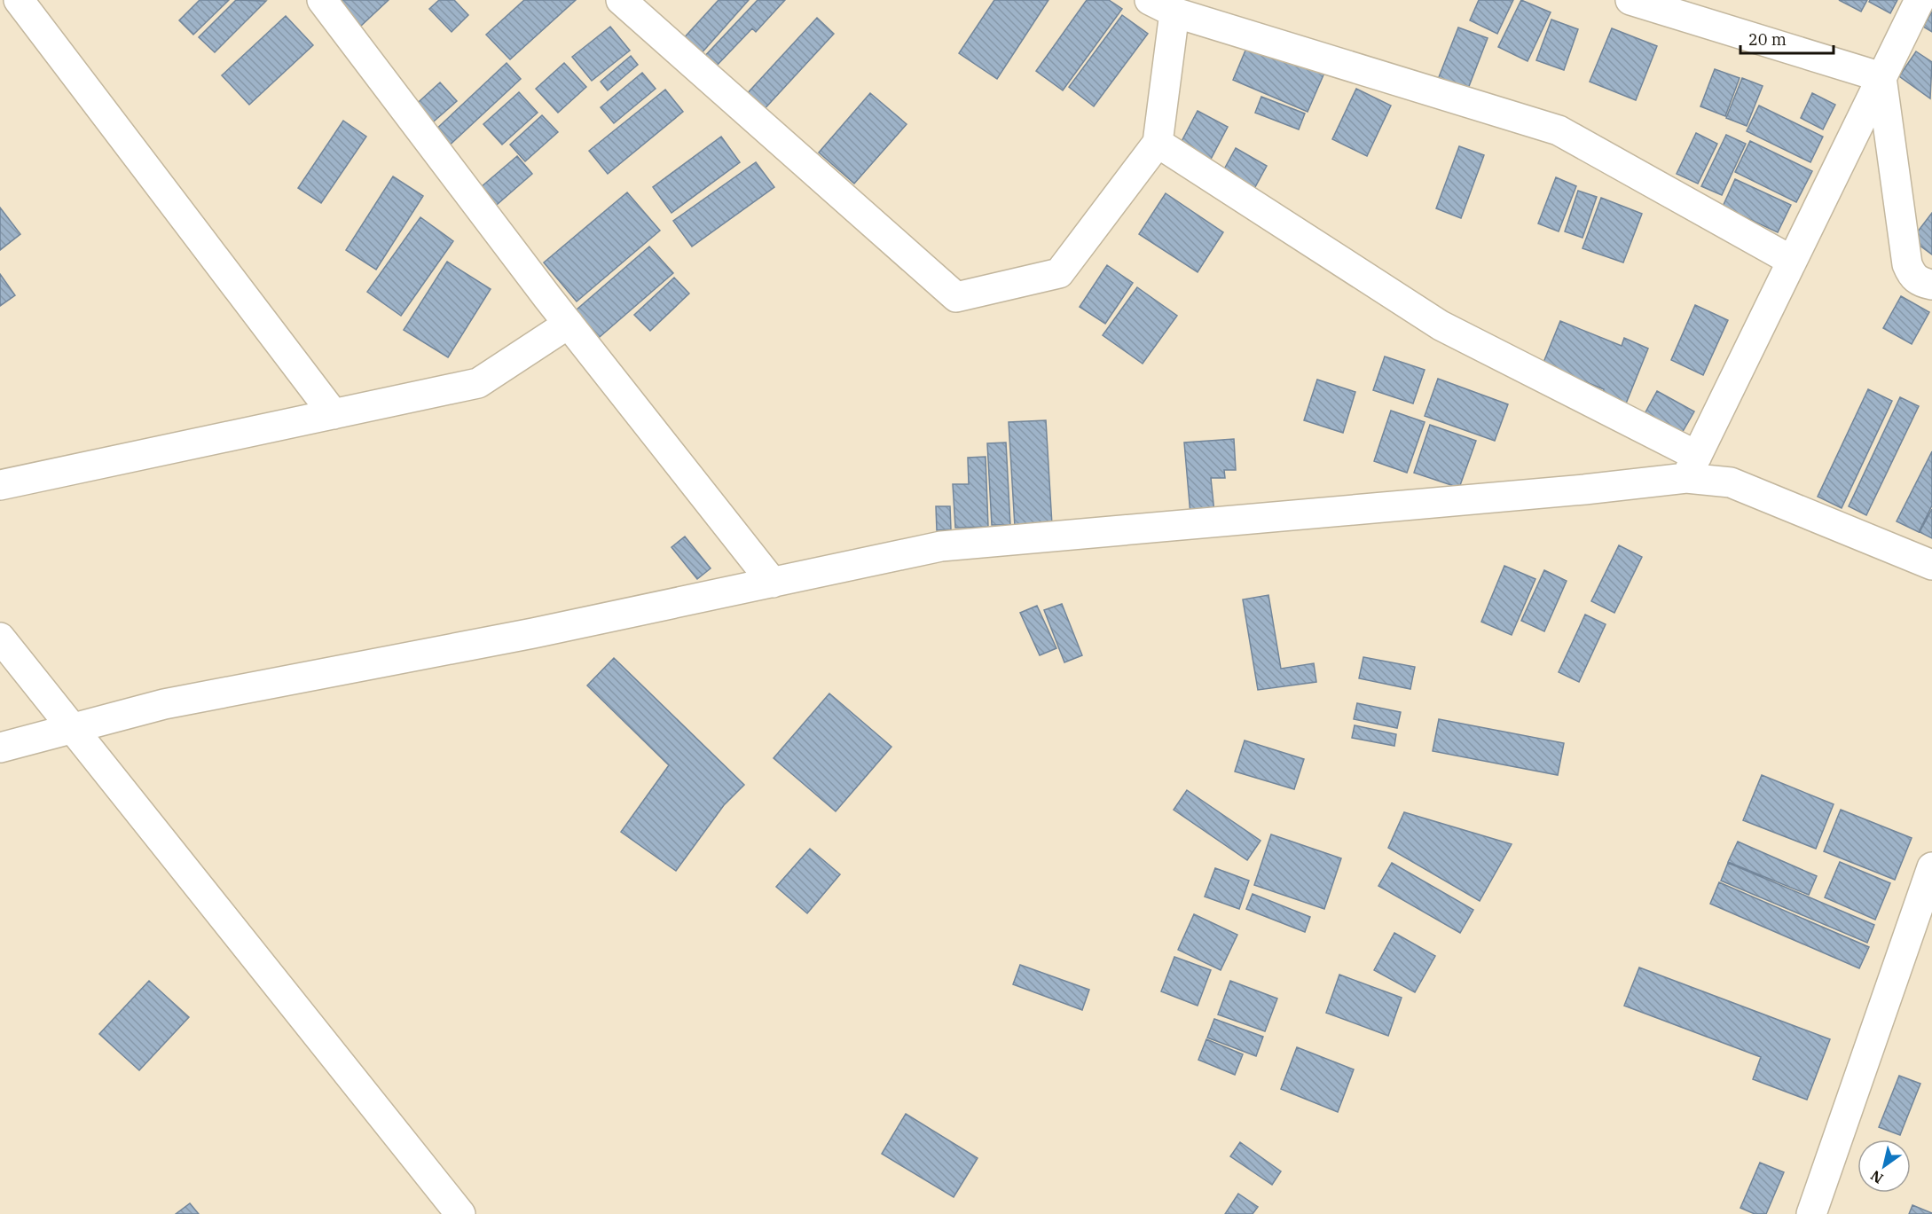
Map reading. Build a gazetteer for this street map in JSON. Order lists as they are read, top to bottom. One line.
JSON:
{"scale_bar":"20 m","north":"bottom left"}
